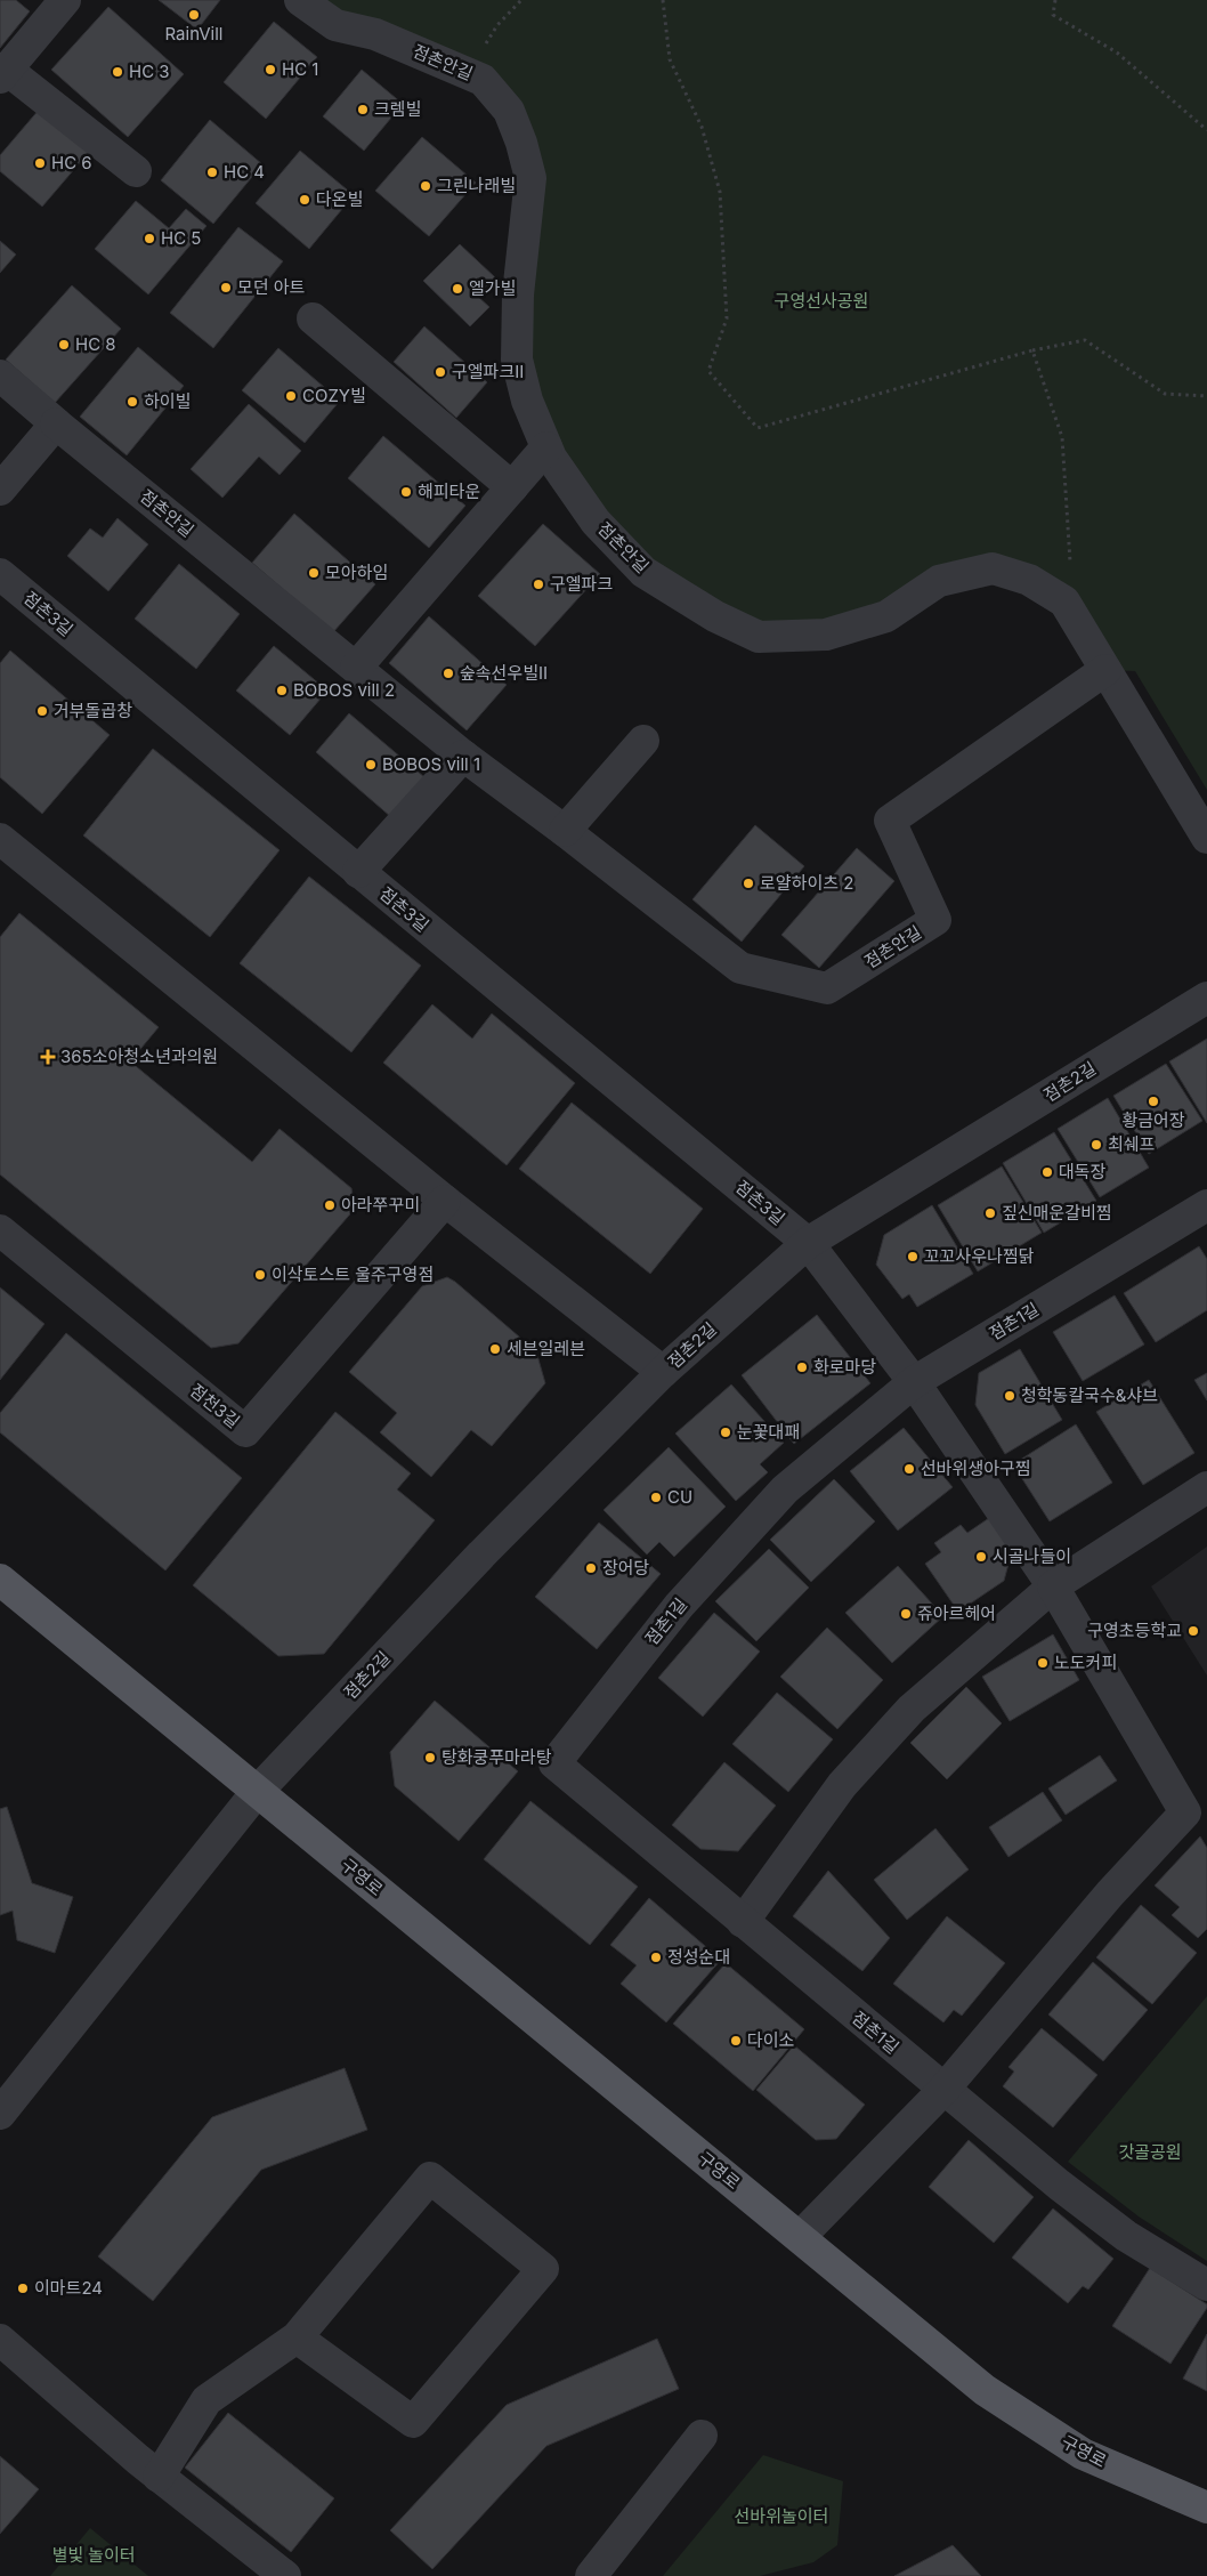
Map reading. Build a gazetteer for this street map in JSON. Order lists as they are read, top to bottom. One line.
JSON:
{"streets":{"main road":["구영로"],"street":["점촌안길","점촌3길","점촌2길","점촌1길","점천3길"]},"crossings":[["점촌3길","점촌2길"],["점촌3길","점촌1길"],["점촌2길","구영로"]],"parks":["구영선사공원","갓골공원","선바위놀이터","별빛 놀이터"],"places":{"other":["RainVill","HC 1","HC 3","크렘빌","HC 6","HC 4","그린나래빌","다온빌","HC 5","모던 아트","엘가빌","HC 8","구엘파크Ⅱ","COZY빌","하이빌","해피타운","모아하임","구엘파크","숲속선우빌Ⅱ","BOBOS vill 2","거부돌곱창","BOBOS vill 1","로얄하이츠 2","황금어장","최쉐프","대독장","아라쭈꾸미","짚신매운갈비찜","꼬꼬사우나찜닭","이삭토스트 울주구영점","세븐일레븐","화로마당","청학동칼국수&샤브","눈꽃대패","선바위생아구찜","CU","시골나들이","장어당","쥬아르헤어","구영초등학교","노도커피","탕화쿵푸마라탕","정성순대","다이소","이마트24"],"health":["365소아청소년과의원"]}}
